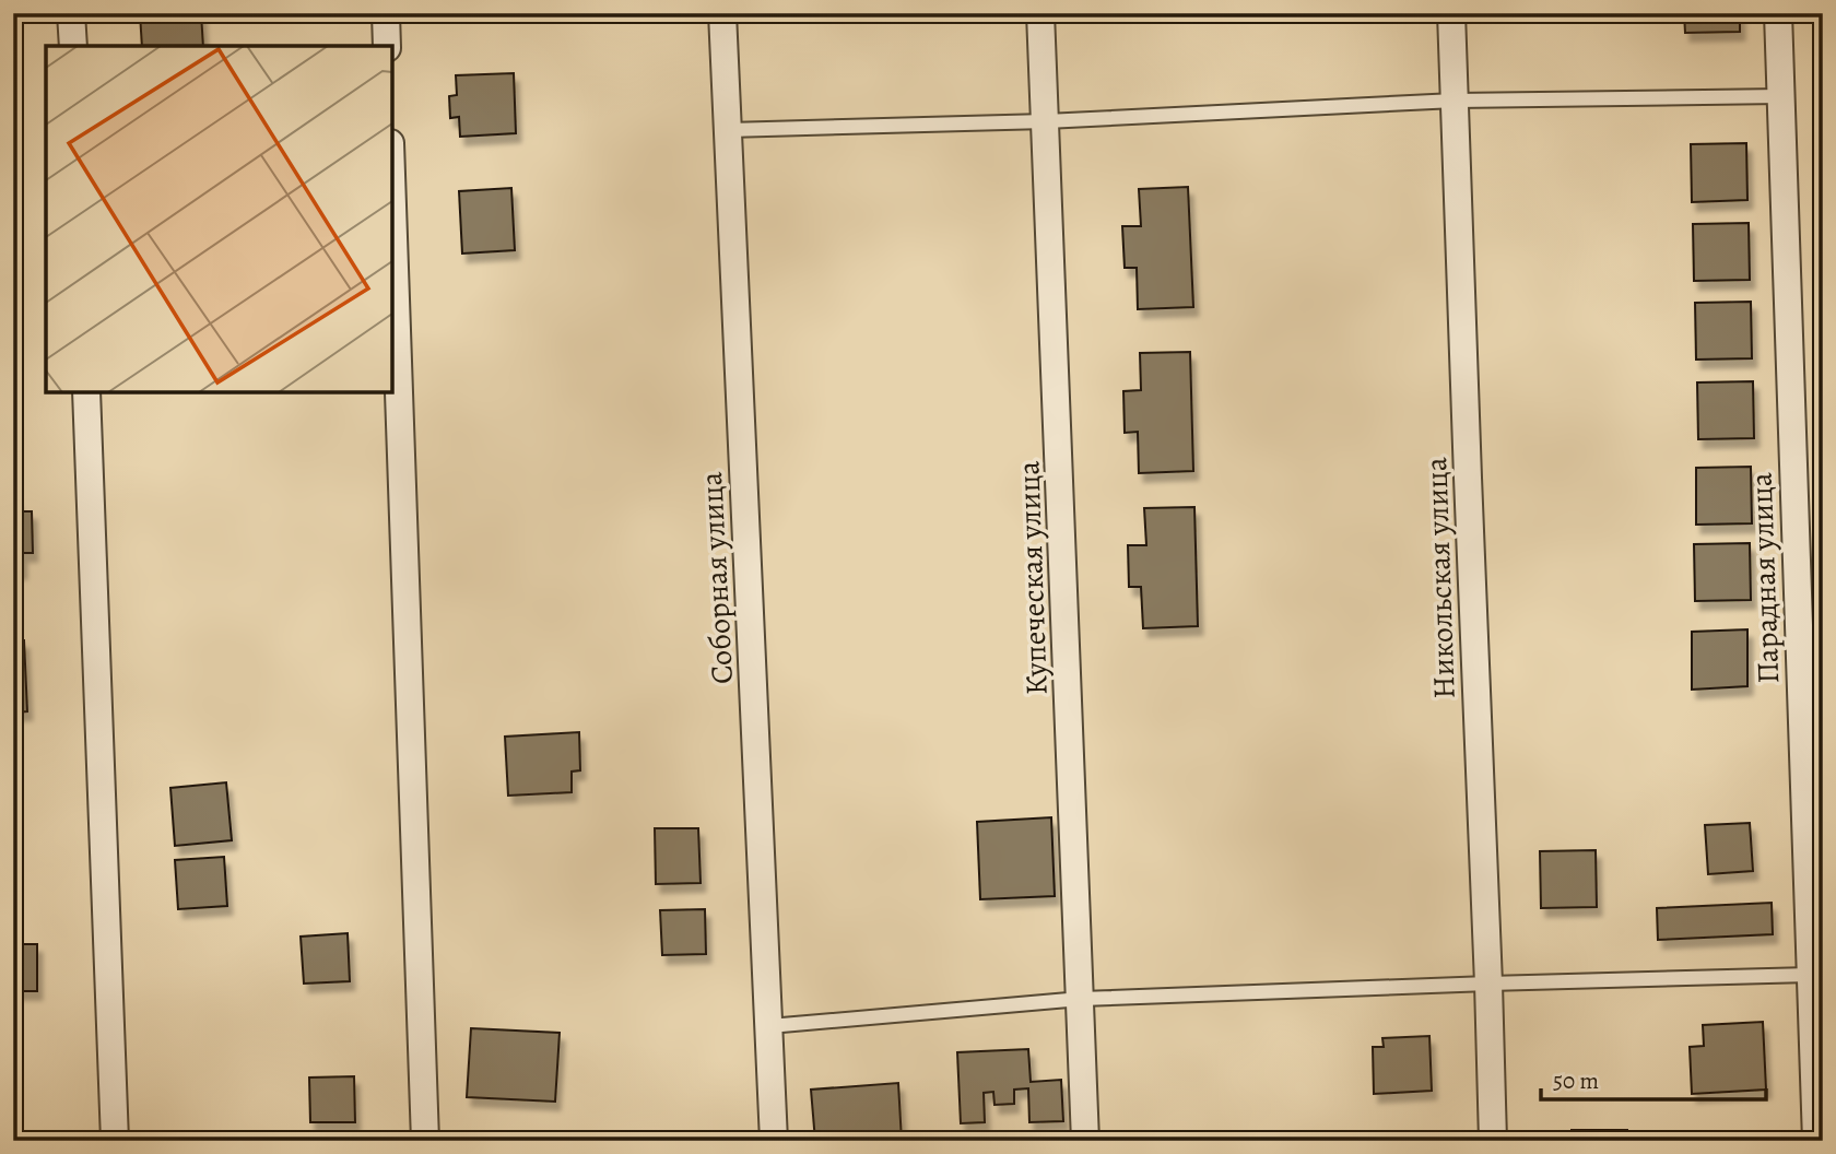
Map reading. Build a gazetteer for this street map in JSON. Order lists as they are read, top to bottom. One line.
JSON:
{"streets":{"street":["Соборная улица","Купеческая улица","Никольская улица","Парадная улица"]},"scale_bar":"50 m"}
